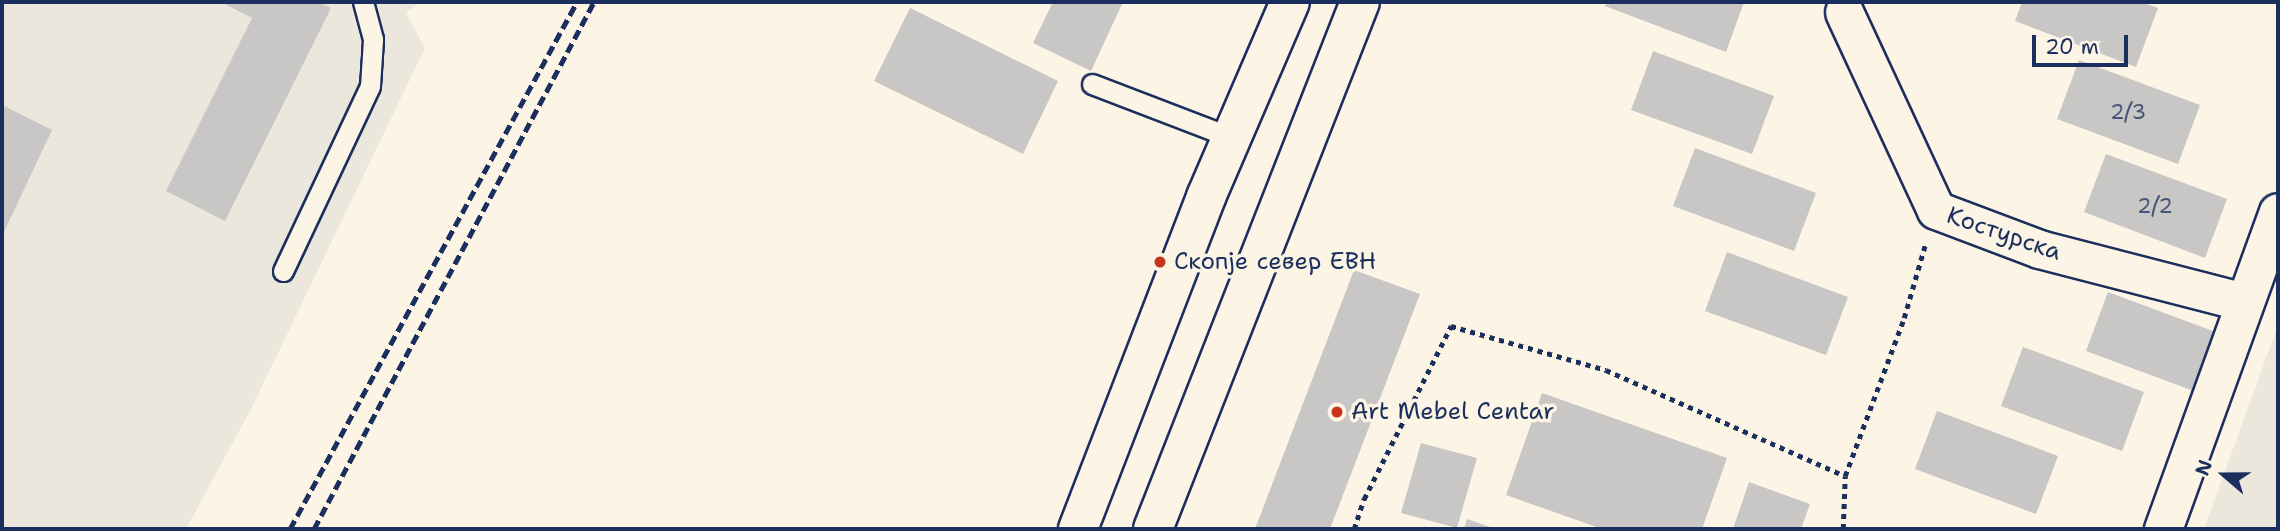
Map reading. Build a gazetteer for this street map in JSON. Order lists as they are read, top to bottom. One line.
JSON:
{"streets":{"street":["Костурска"]},"places":["Скопје север ЕВН","Art Mebel Centar"],"house_numbers":["2/3","2/2"],"scale_bar":"20 m","north":"left"}
